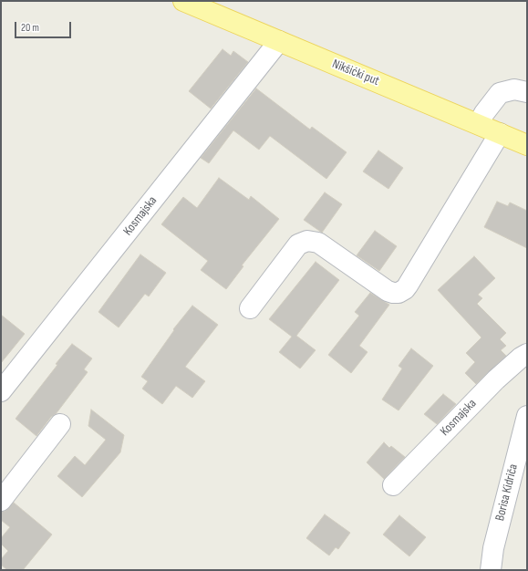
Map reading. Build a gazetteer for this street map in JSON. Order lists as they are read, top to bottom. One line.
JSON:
{"streets":{"main road":["Nikšićki put"],"street":["Kosmajska","Borisa Kidriča"]},"crossings":[["Nikšićki put","Kosmajska"]],"scale_bar":"20 m"}
